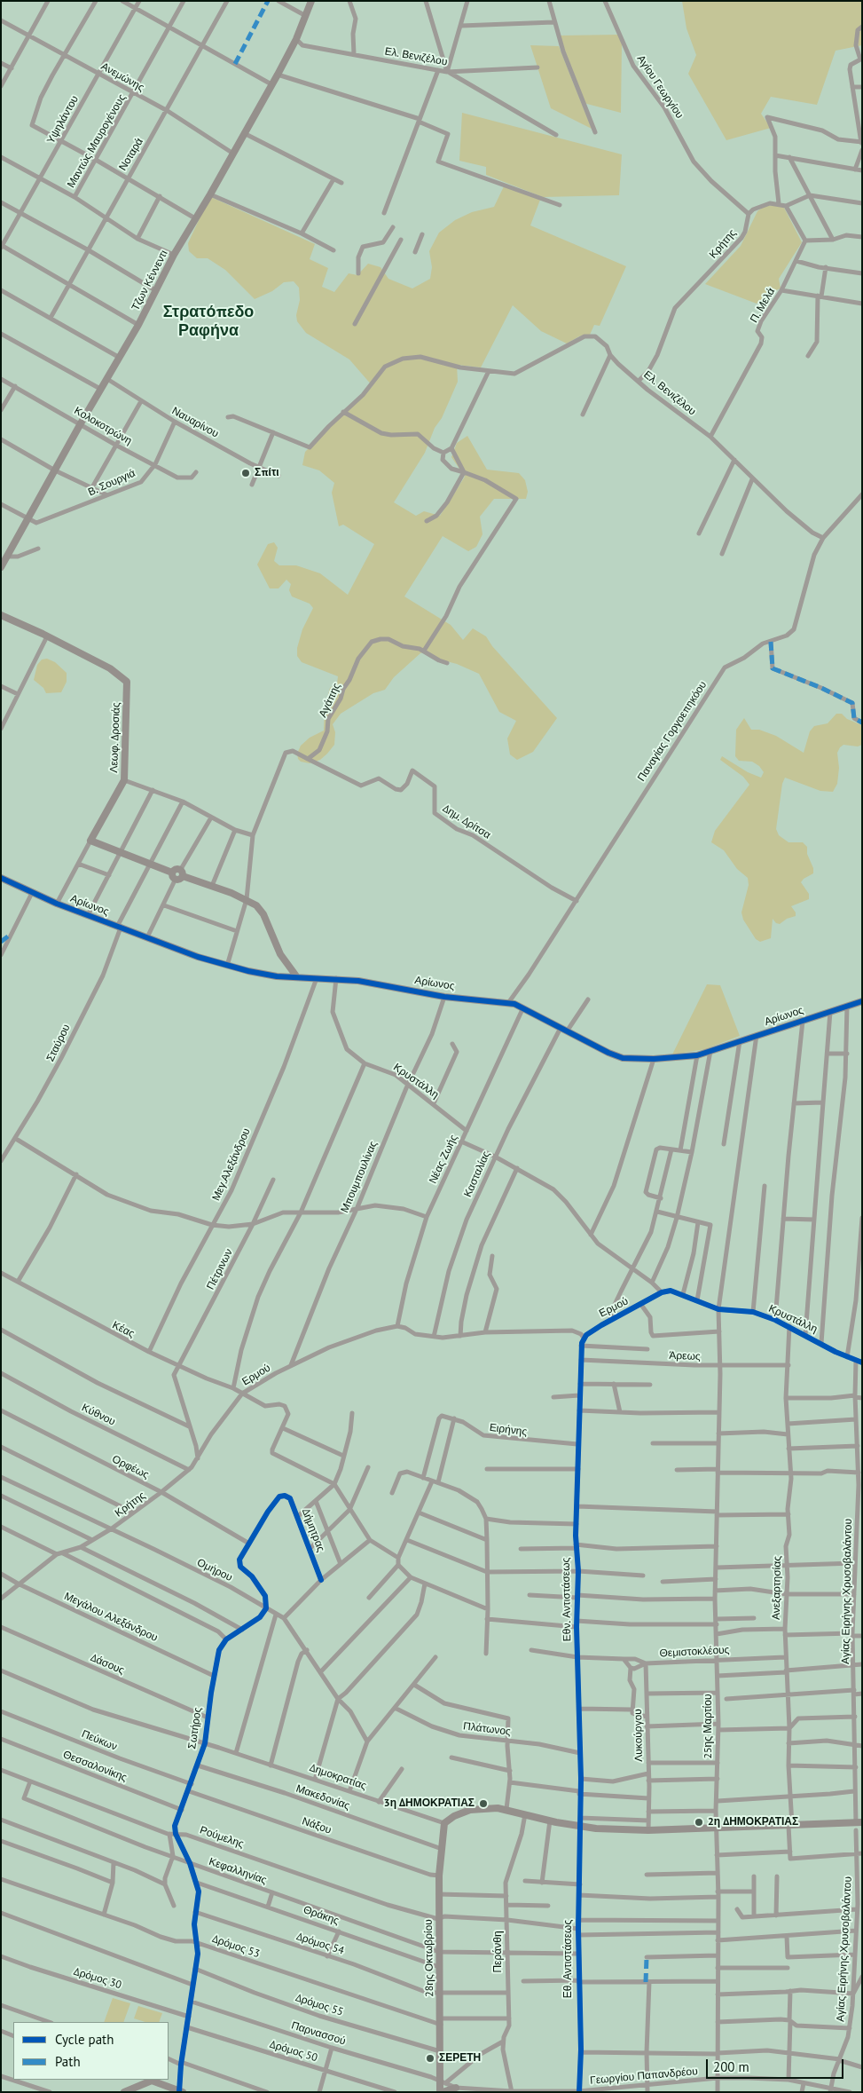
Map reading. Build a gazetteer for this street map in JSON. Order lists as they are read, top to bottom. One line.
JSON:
{"streets":{"street":["Ελ. Βενιζέλου","Ανεμώνης","Αγίου Γεωργίου","Υψηλάντου","Μαντώς Μαυρογένους","Νοταρά","Κρήτης","Τζων Κέννεντι","Π. Μελά","Ναυαρίνου","Κολοκοτρώνη","Β. Σουργιά","Αγάπης","Παναγίας Γοργοεπηκόου","Λεωφ. Δροσιάς","Δημ. Δρίτσα","Αρίωνος","Σταύρου","Κρυστάλλη","Νέας Ζωής","Μεγ.Αλεξάνδρου","Κασταλίας","Μπουμπουλίνας","Πέτρινων","Ερμού","Κέας","Άρεως","Κύθνου","Ειρήνης","Ορφέως","Δήμητρας","Ομήρου","Ανεξαρτησίας","Αγίας Ειρήνης Χρυσοβαλάντου","Εθν. Αντιστάσεως","Μεγάλου Αλεξάνδρου","Θεμιστοκλέους","Δάσους","25ης Μαρτίου","Σωτήρος","Πλάτωνος","Λυκούργου","Πεύκων","Θεσσαλονίκης","Δημοκρατίας","Μακεδονίας","Νάξου","Ρούμελης","Κεφαλληνίας","Θράκης","Δρόμος 54","Δρόμος 53","Περάνθη","28ης Οκτωβρίου","Εθ. Αντιστάσεως","Δρόμος 30","Δρόμος 55","Παρνασσού","Δρόμος 50","Γεωργίου Παπανδρέου"]},"crossings":[["Ελ. Βενιζέλου","Κρήτης"],["Ελ. Βενιζέλου","Τζων Κέννεντι"],["Ελ. Βενιζέλου","Π. Μελά"],["Ελ. Βενιζέλου","Παναγίας Γοργοεπηκόου"],["Ανεμώνης","Υψηλάντου"],["Ανεμώνης","Μαντώς Μαυρογένους"],["Ανεμώνης","Νοταρά"],["Ανεμώνης","Τζων Κέννεντι"],["Αγίου Γεωργίου","Κρήτης"],["Κρήτης","Ερμού"],["Κρήτης","Κέας"],["Κρήτης","Κύθνου"],["Κρήτης","Ορφέως"],["Κρήτης","Ομήρου"],["Κρήτης","Μεγάλου Αλεξάνδρου"],["Τζων Κέννεντι","Ναυαρίνου"],["Τζων Κέννεντι","Κολοκοτρώνη"],["Τζων Κέννεντι","Β. Σουργιά"],["Ναυαρίνου","Β. Σουργιά"],["Κολοκοτρώνη","Β. Σουργιά"],["Αγάπης","Δημ. Δρίτσα"],["Παναγίας Γοργοεπηκόου","Δημ. Δρίτσα"],["Παναγίας Γοργοεπηκόου","Αρίωνος"],["Αρίωνος","Σταύρου"],["Αρίωνος","Κρυστάλλη"],["Αρίωνος","Νέας Ζωής"],["Αρίωνος","Μεγ.Αλεξάνδρου"],["Αρίωνος","Κασταλίας"],["Αρίωνος","Μπουμπουλίνας"],["Αρίωνος","25ης Μαρτίου"],["Κρυστάλλη","Νέας Ζωής"],["Κρυστάλλη","Μπουμπουλίνας"],["Κρυστάλλη","Ερμού"],["Κρυστάλλη","Ανεξαρτησίας"],["Κρυστάλλη","Αγίας Ειρήνης Χρυσοβαλάντου"],["Κρυστάλλη","25ης Μαρτίου"],["Νέας Ζωής","Ερμού"],["Μεγ.Αλεξάνδρου","Κέας"],["Μπουμπουλίνας","Ερμού"],["Πέτρινων","Κέας"],["Ερμού","Κέας"],["Άρεως","Ανεξαρτησίας"],["Άρεως","Εθν. Αντιστάσεως"],["Άρεως","25ης Μαρτίου"],["Ειρήνης","Εθν. Αντιστάσεως"],["Ορφέως","Δήμητρας"],["Ανεξαρτησίας","Αγίας Ειρήνης Χρυσοβαλάντου"],["Ανεξαρτησίας","Θεμιστοκλέους"],["Αγίας Ειρήνης Χρυσοβαλάντου","Γεωργίου Παπανδρέου"],["Εθν. Αντιστάσεως","Πλάτωνος"],["Εθν. Αντιστάσεως","Εθ. Αντιστάσεως"],["Μεγάλου Αλεξάνδρου","Σωτήρος"],["Θεμιστοκλέους","25ης Μαρτίου"],["Θεμιστοκλέους","Λυκούργου"],["Δάσους","Σωτήρος"],["25ης Μαρτίου","Γεωργίου Παπανδρέου"],["Σωτήρος","Πεύκων"],["Σωτήρος","Θεσσαλονίκης"],["Σωτήρος","Δημοκρατίας"],["Σωτήρος","Μακεδονίας"],["Σωτήρος","Νάξου"],["Σωτήρος","Ρούμελης"],["Δημοκρατίας","28ης Οκτωβρίου"],["Μακεδονίας","28ης Οκτωβρίου"],["Νάξου","28ης Οκτωβρίου"],["Ρούμελης","Κεφαλληνίας"],["Ρούμελης","Περάνθη"],["Ρούμελης","28ης Οκτωβρίου"],["Ρούμελης","Εθ. Αντιστάσεως"],["Κεφαλληνίας","Περάνθη"],["Κεφαλληνίας","28ης Οκτωβρίου"],["Κεφαλληνίας","Εθ. Αντιστάσεως"],["Θράκης","28ης Οκτωβρίου"],["Δρόμος 54","Περάνθη"],["Δρόμος 54","28ης Οκτωβρίου"],["Δρόμος 53","Περάνθη"],["Δρόμος 53","28ης Οκτωβρίου"],["Περάνθη","Γεωργίου Παπανδρέου"],["28ης Οκτωβρίου","Δρόμος 55"],["28ης Οκτωβρίου","Παρνασσού"],["28ης Οκτωβρίου","Γεωργίου Παπανδρέου"],["Εθ. Αντιστάσεως","Γεωργίου Παπανδρέου"],["Παρνασσού","Γεωργίου Παπανδρέου"]],"districts":["Στρατόπεδο Ραφήνα"],"places":["Σπίτι","3η ΔΗΜΟΚΡΑΤΙΑΣ","2η ΔΗΜΟΚΡΑΤΙΑΣ","ΣΕΡΕΤΗ"],"legend":["Cycle path","Path"],"scale_bar":"200 m"}
